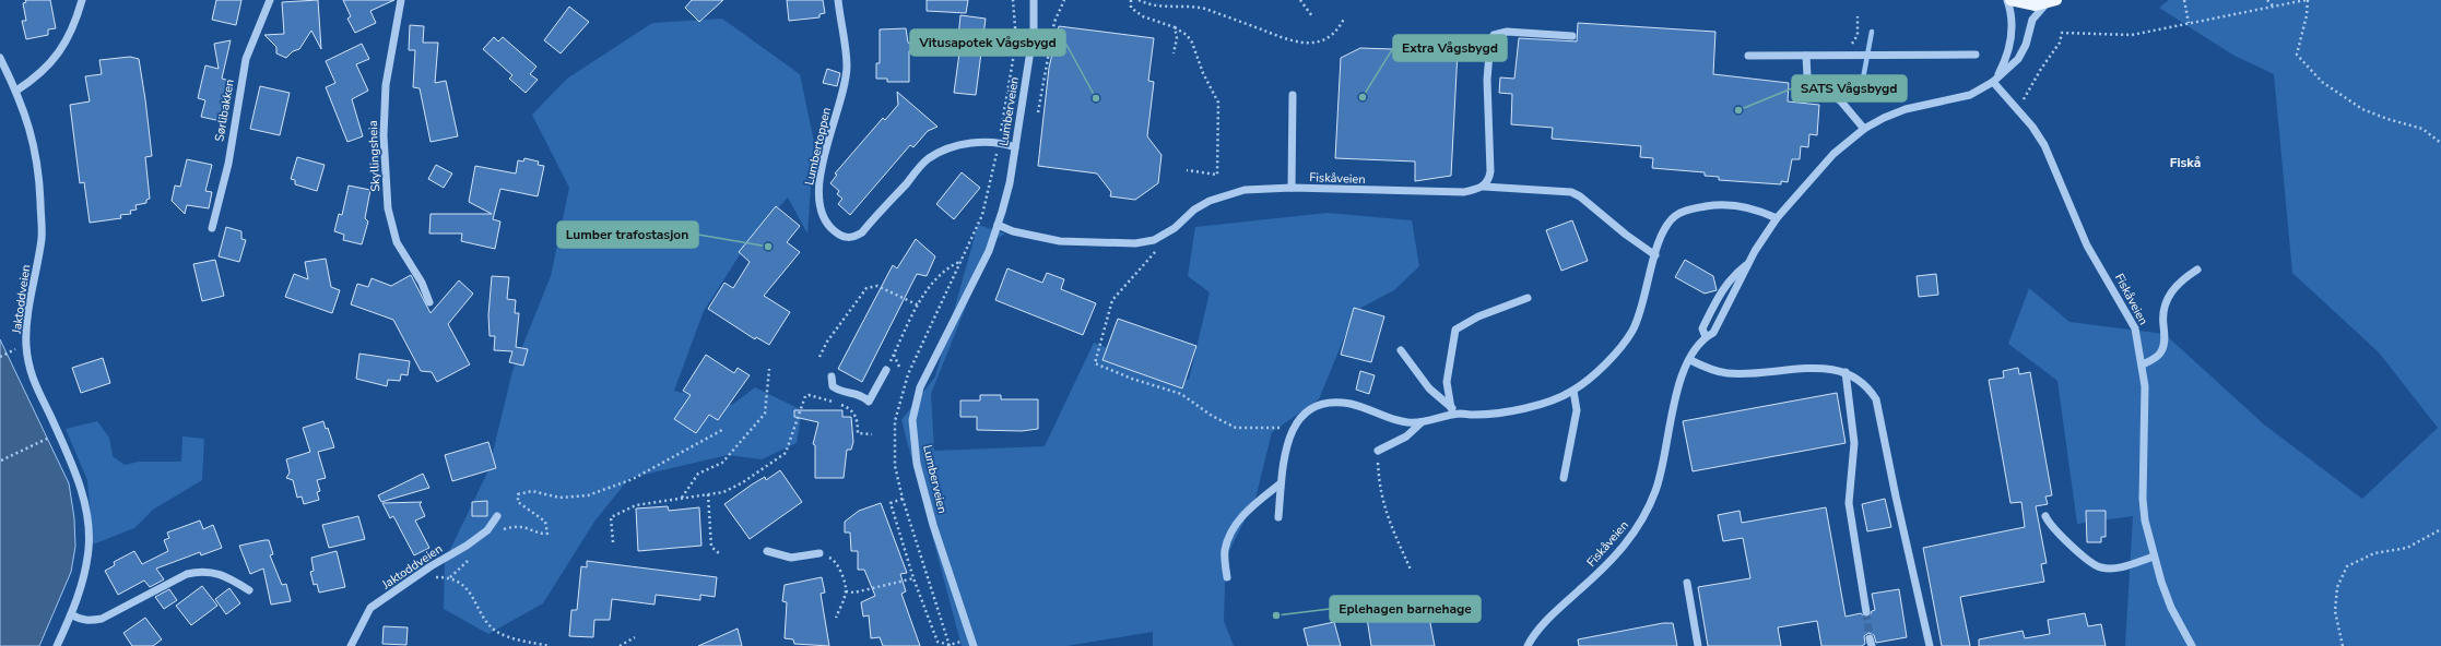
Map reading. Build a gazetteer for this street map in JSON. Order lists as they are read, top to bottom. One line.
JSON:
{"streets":{"street":["Sørlibakken","Lumberveien","Lumbertoppen","Skyllingsheia","Fiskåveien","Jaktoddveien"]},"crossings":[["Lumberveien","Lumbertoppen"],["Lumberveien","Fiskåveien"]],"districts":["Fiskå"],"places":["Extra Vågsbygd","Vitusapotek Vågsbygd","SATS Vågsbygd","Lumber trafostasjon","Eplehagen barnehage"]}
